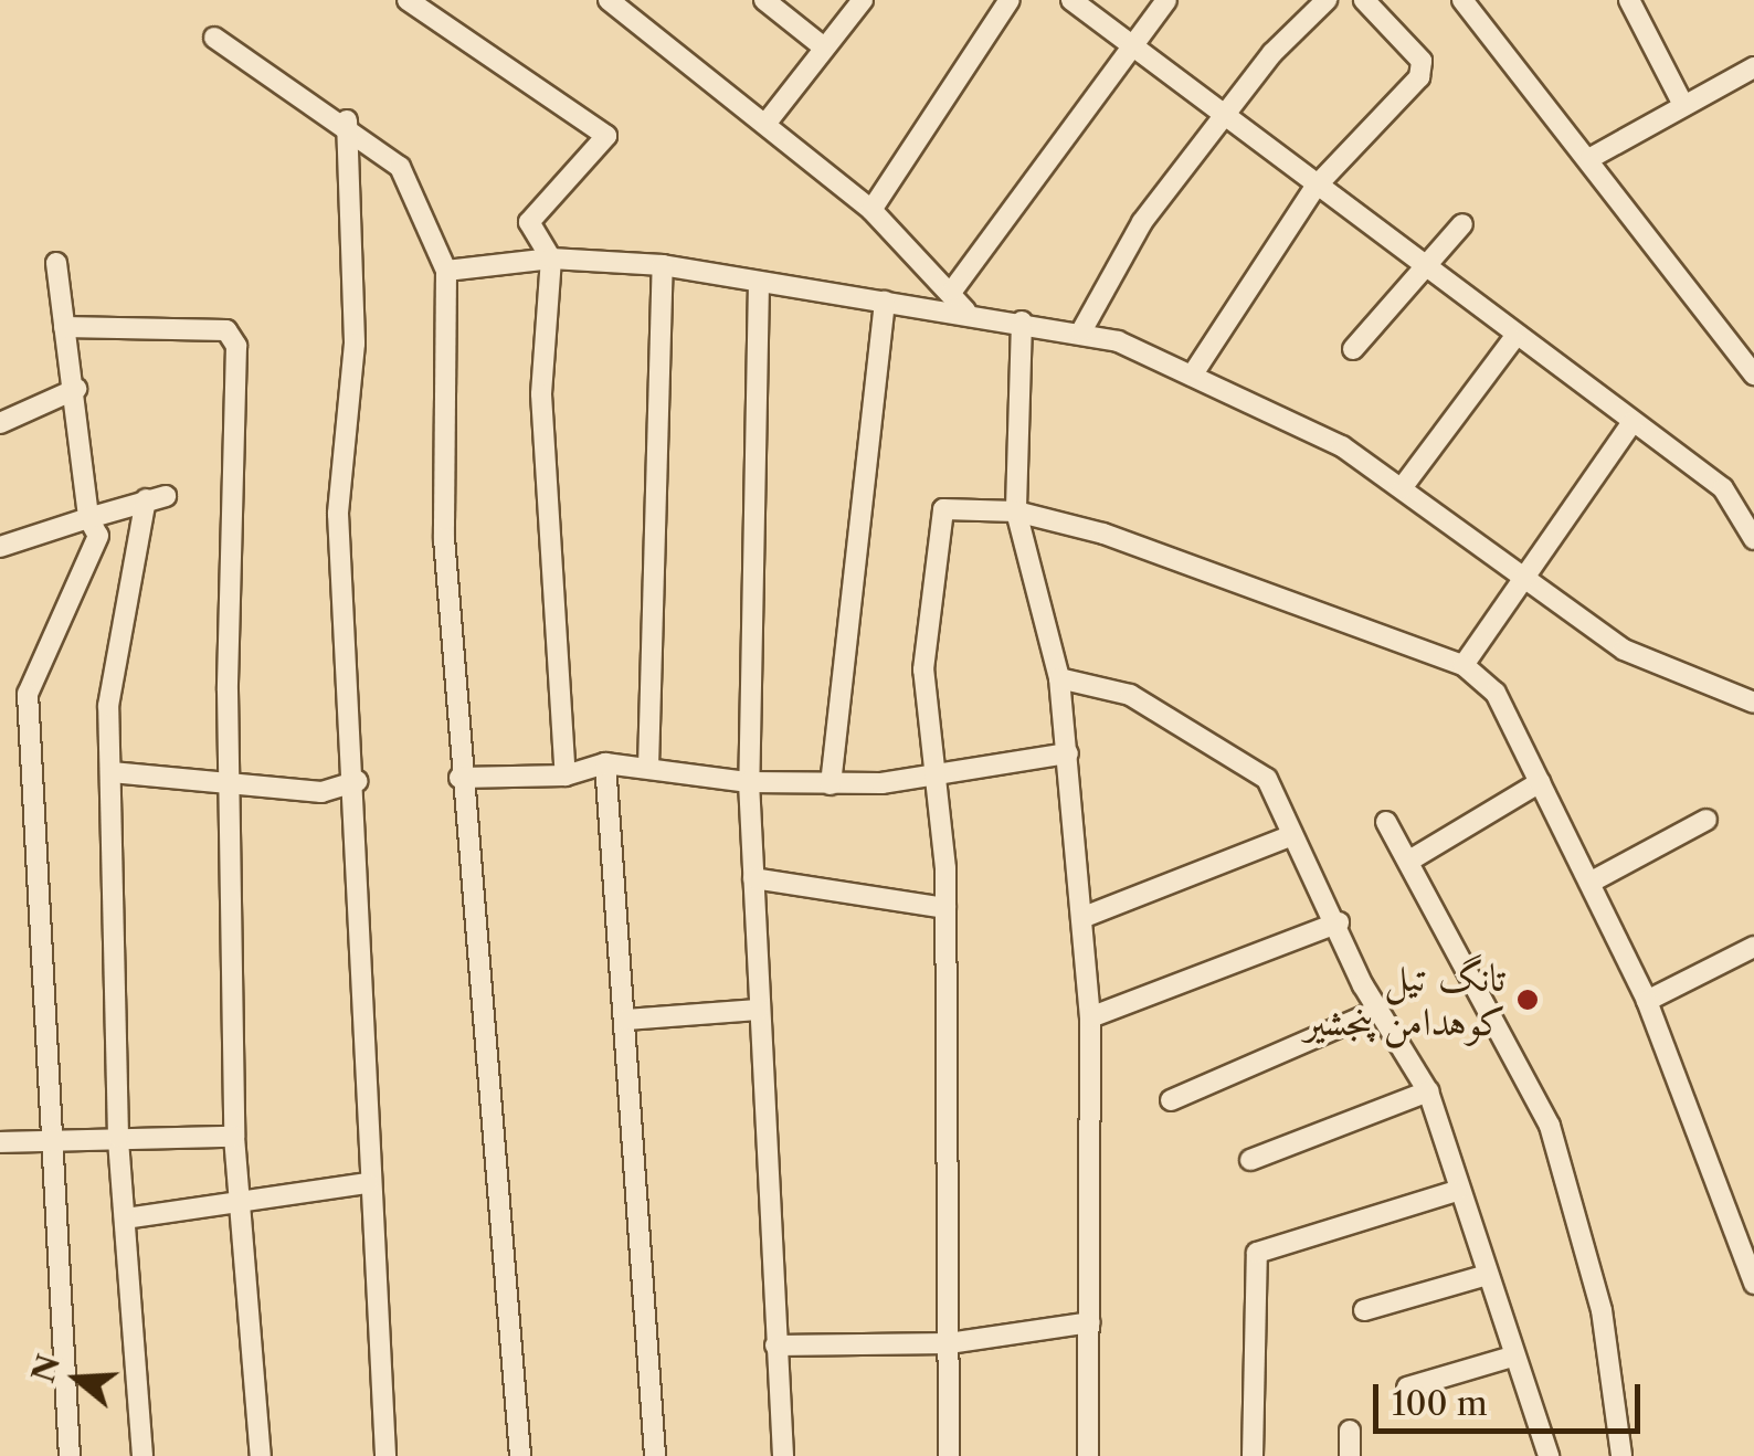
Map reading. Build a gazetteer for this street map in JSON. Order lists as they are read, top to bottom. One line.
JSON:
{"places":["تانگ تیل کوهدامن پنجشیر"],"scale_bar":"100 m","north":"left"}
